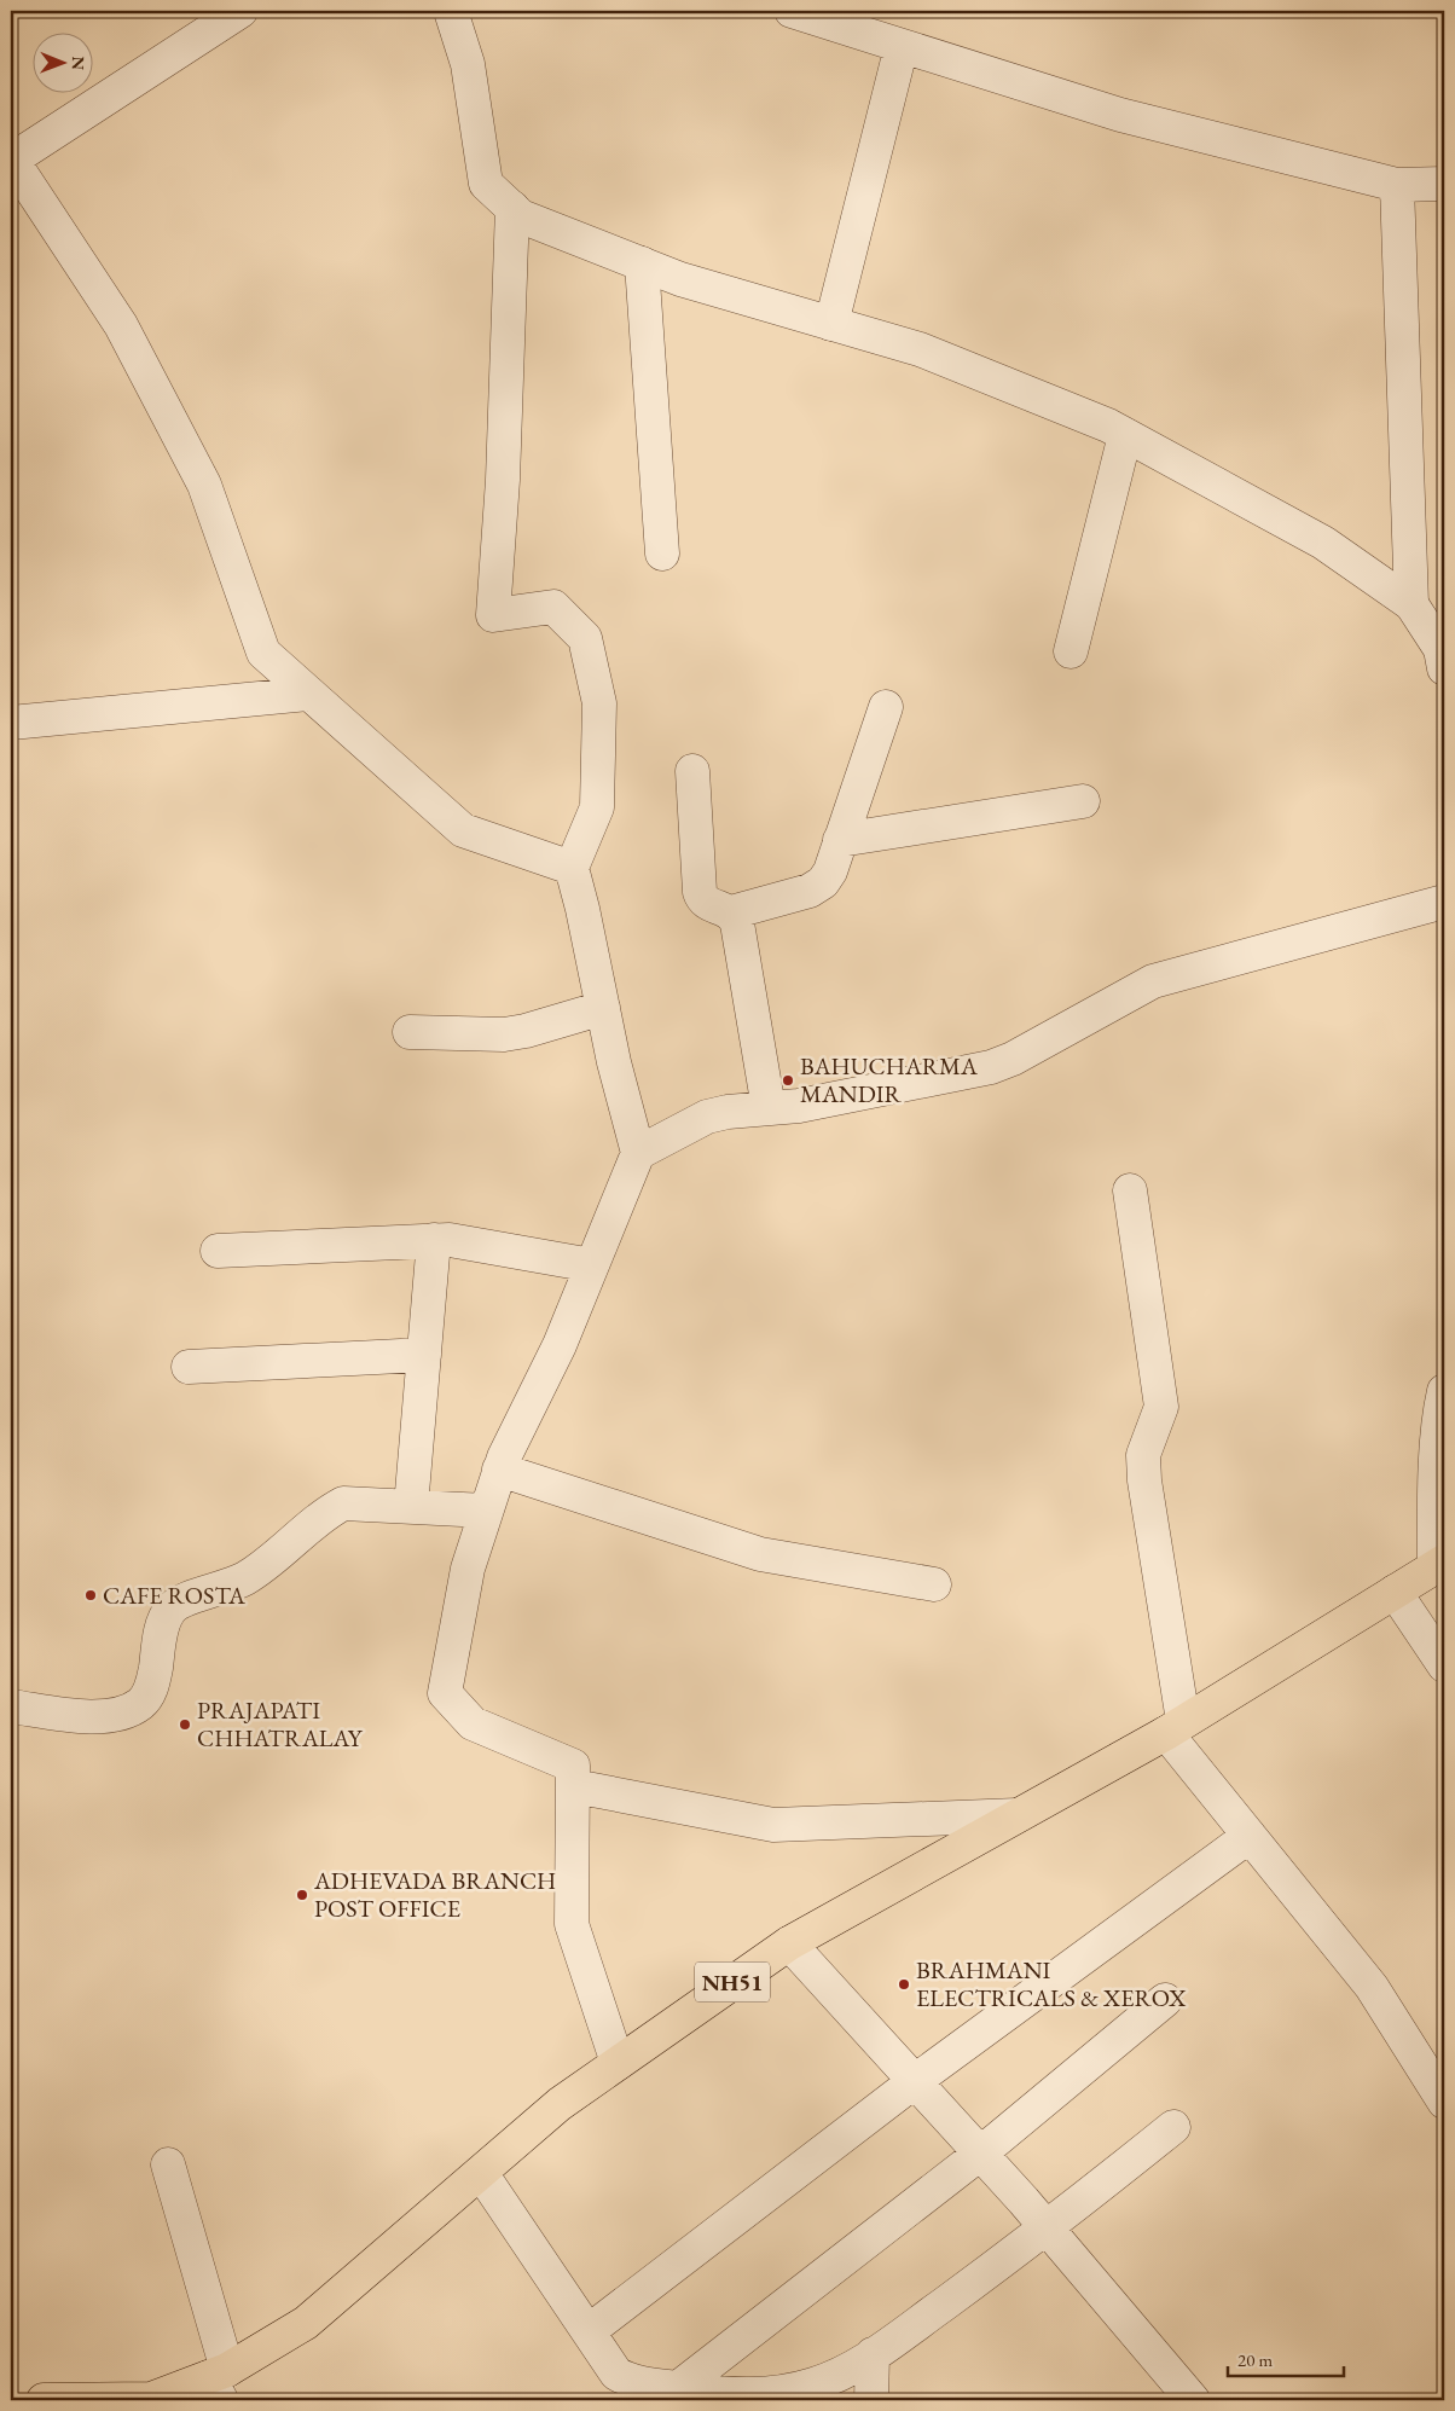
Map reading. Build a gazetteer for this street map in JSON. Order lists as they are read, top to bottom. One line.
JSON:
{"streets":{"highway":["NH51"]},"places":["BAHUCHARMA MANDIR","CAFE ROSTA","PRAJAPATI CHHATRALAY","ADHEVADA BRANCH POST OFFICE","BRAHMANI ELECTRICALS & XEROX"],"scale_bar":"20 m","north":"right"}
